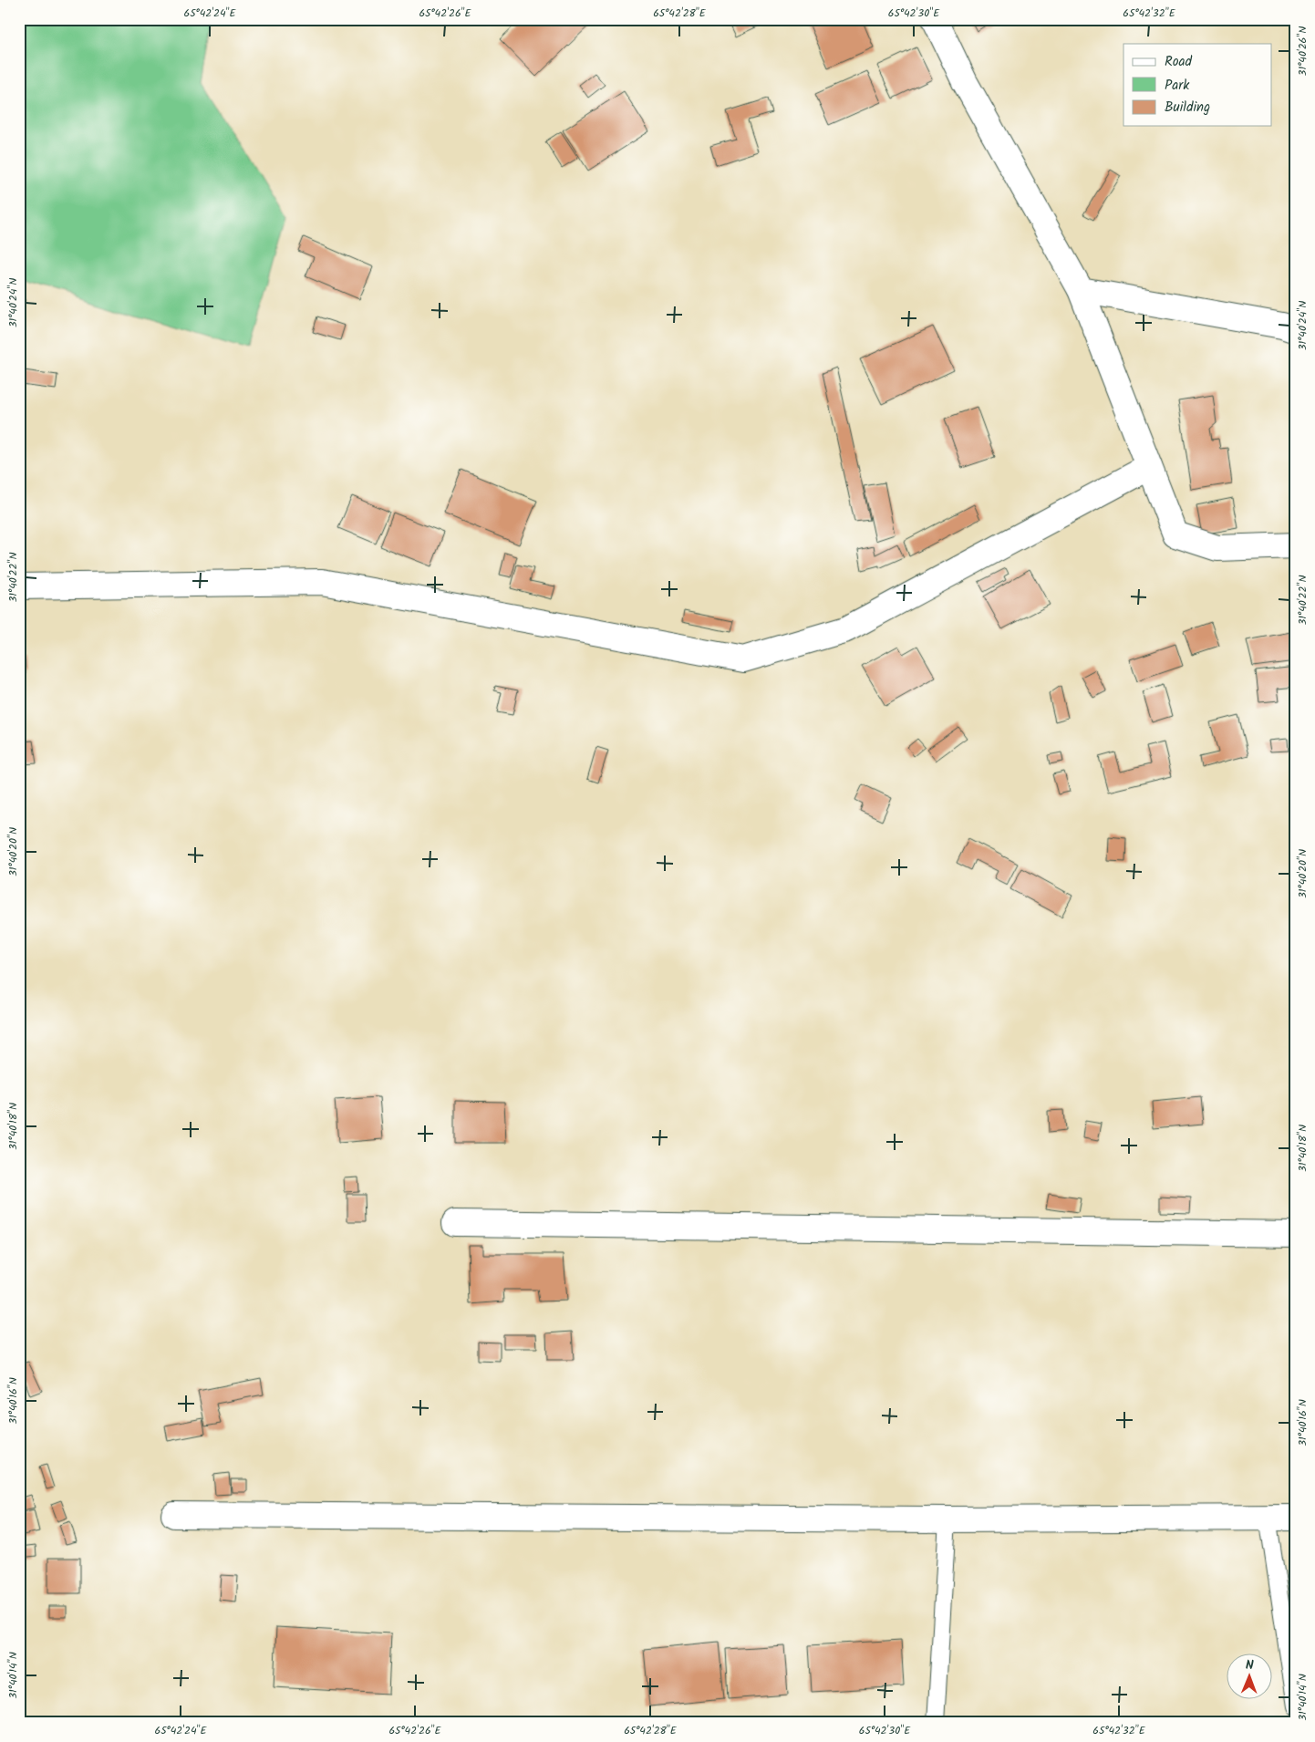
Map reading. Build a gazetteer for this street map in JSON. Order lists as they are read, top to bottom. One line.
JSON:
{"legend":["Road","Park","Building"],"north":"top","coordinates":["65°42'24\"E","65°42'26\"E","65°42'28\"E","65°42'30\"E","65°42'32\"E","31°40'26\"N","31°40'24\"N","31°40'22\"N","31°40'20\"N","31°40'18\"N","31°40'16\"N","31°40'14\"N"]}
